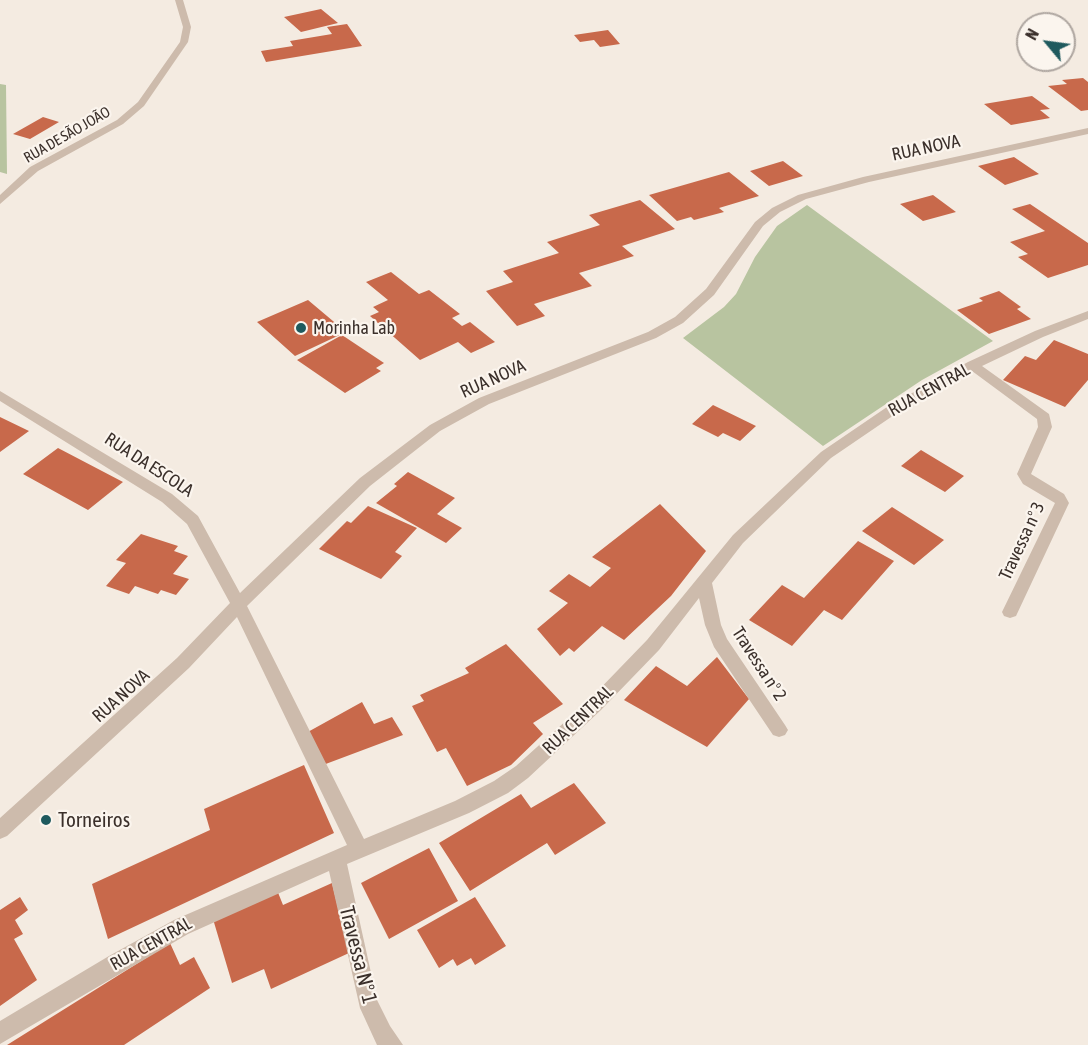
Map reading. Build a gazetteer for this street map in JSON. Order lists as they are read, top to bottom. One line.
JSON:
{"streets":{"street":["RUA DE SÃO JOÃO","RUA NOVA","RUA CENTRAL","RUA DA ESCOLA","Travessa nº 3","Travessa nº 2","Travessa Nº 1"]},"crossings":[["RUA NOVA","RUA DA ESCOLA"],["RUA CENTRAL","RUA DA ESCOLA"],["RUA CENTRAL","Travessa nº 3"],["RUA CENTRAL","Travessa nº 2"],["RUA CENTRAL","Travessa Nº 1"]],"places":["Morinha Lab","Torneiros"],"north":"top left"}
